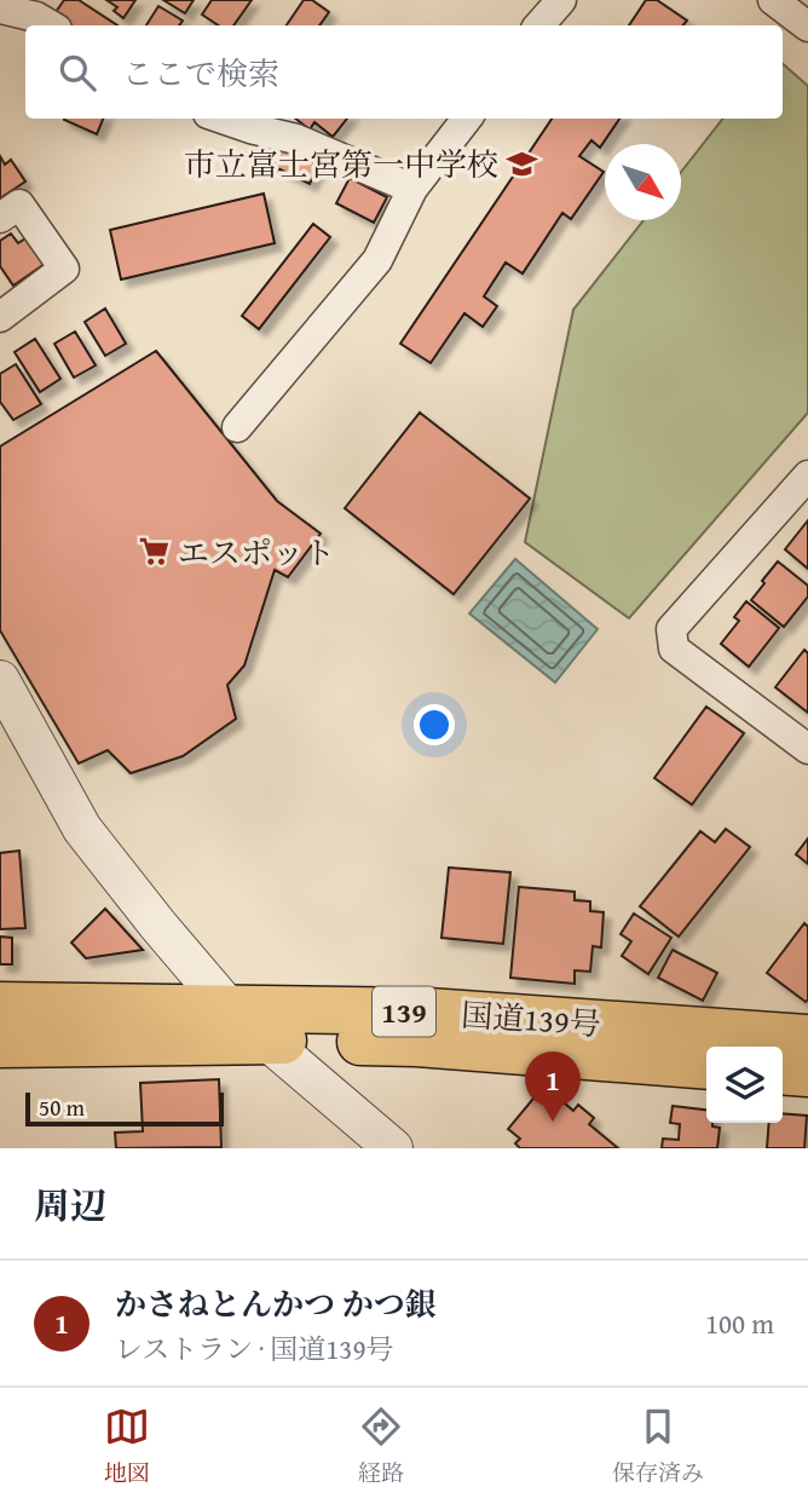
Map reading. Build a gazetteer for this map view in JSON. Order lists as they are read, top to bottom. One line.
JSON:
{"streets":{"highway":["139","国道139号"]},"places":{"school or university":["市立富士宮第一中学校"],"supermarket":["エスポット"]},"scale_bar":"50 m","north":"bottom right","page":{"search":"ここで検索","pins":"1","scale":"50 m","heading":"周辺","list":[{"mark":"1","name":"かさねとんかつ かつ銀","note":"レストラン · 国道139号","value":"100 m"}],"nav":["地図","経路","保存済み"]}}
